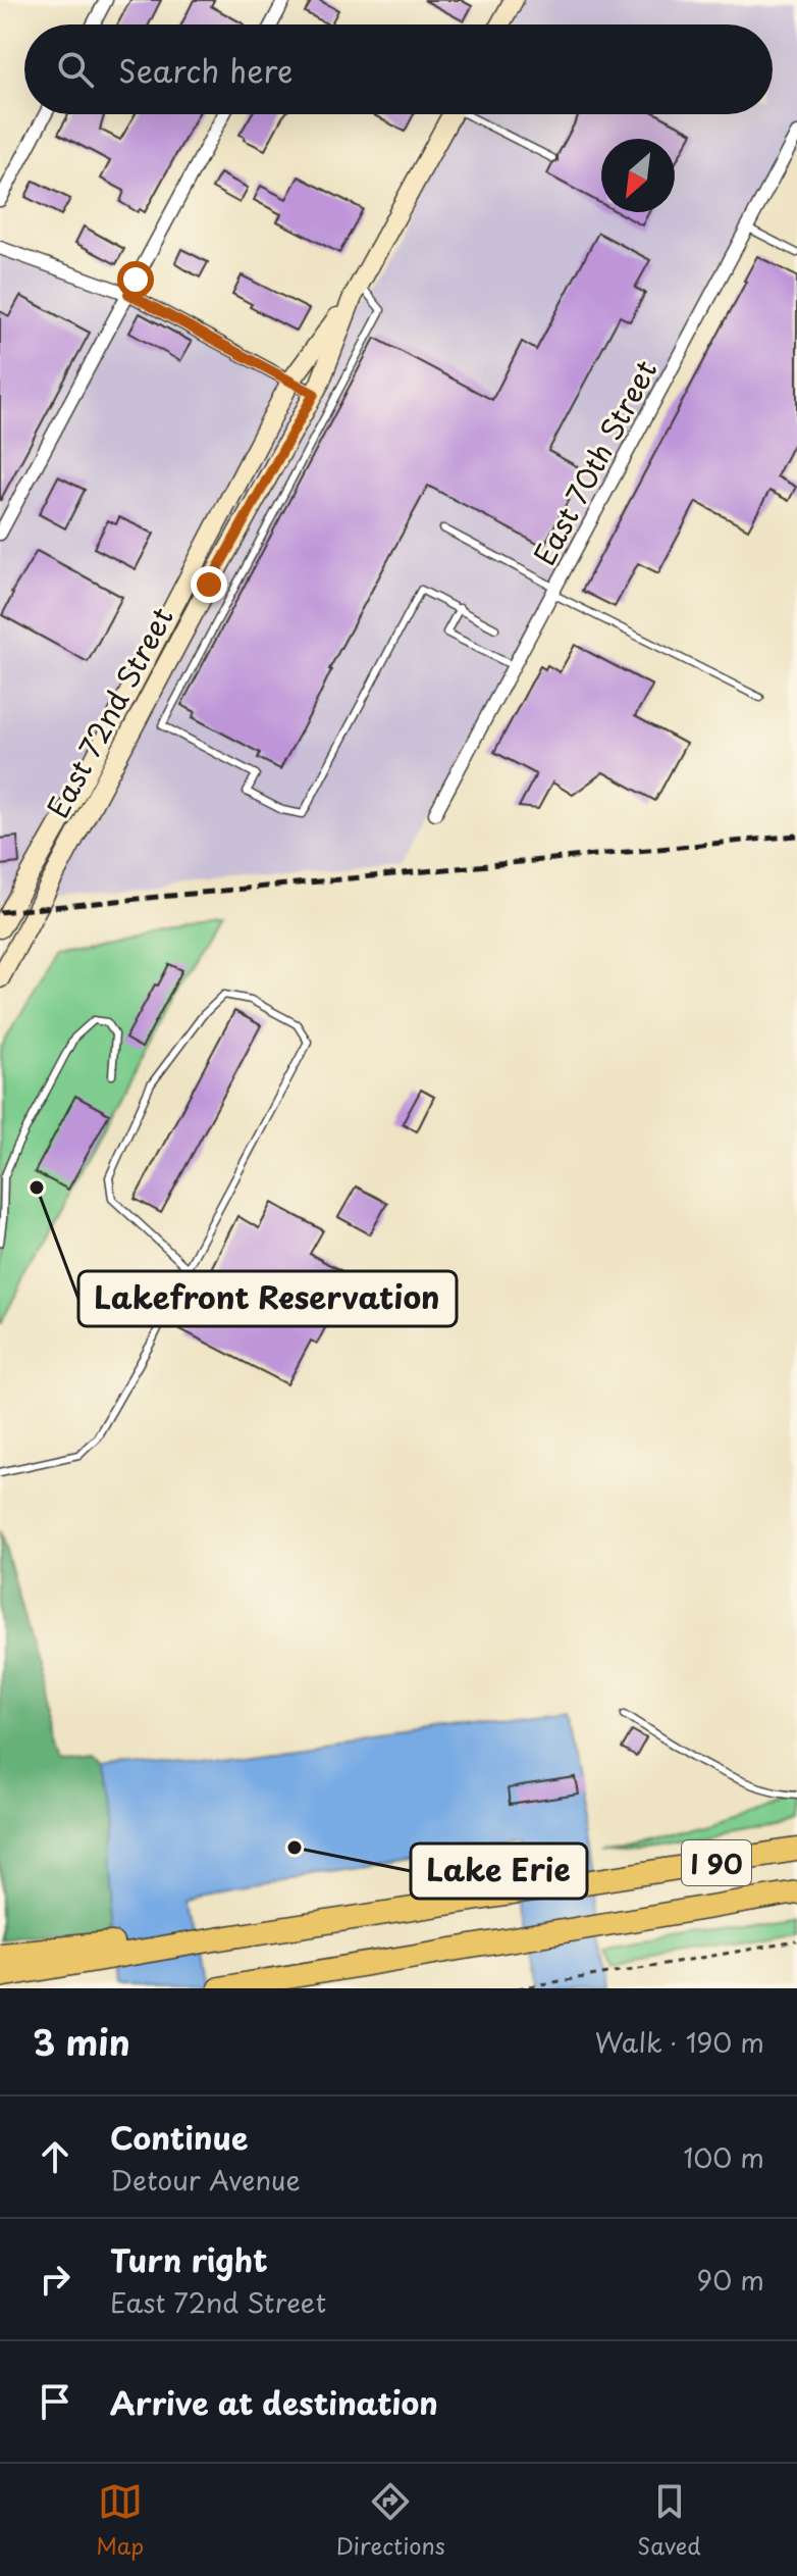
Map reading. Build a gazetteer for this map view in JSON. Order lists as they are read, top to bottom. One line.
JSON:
{"streets":{"highway":["I 90"],"main road":["East 72nd Street"],"street":["East 70th Street"]},"places":["Lakefront Reservation","Lake Erie"],"north":"bottom left","page":{"search":"Search here","heading":["3 min","Walk · 190 m"],"list":[["Continue","Detour Avenue","100 m"],["Turn right","East 72nd Street","90 m"],"Arrive at destination"],"nav":["Map","Directions","Saved"]}}
